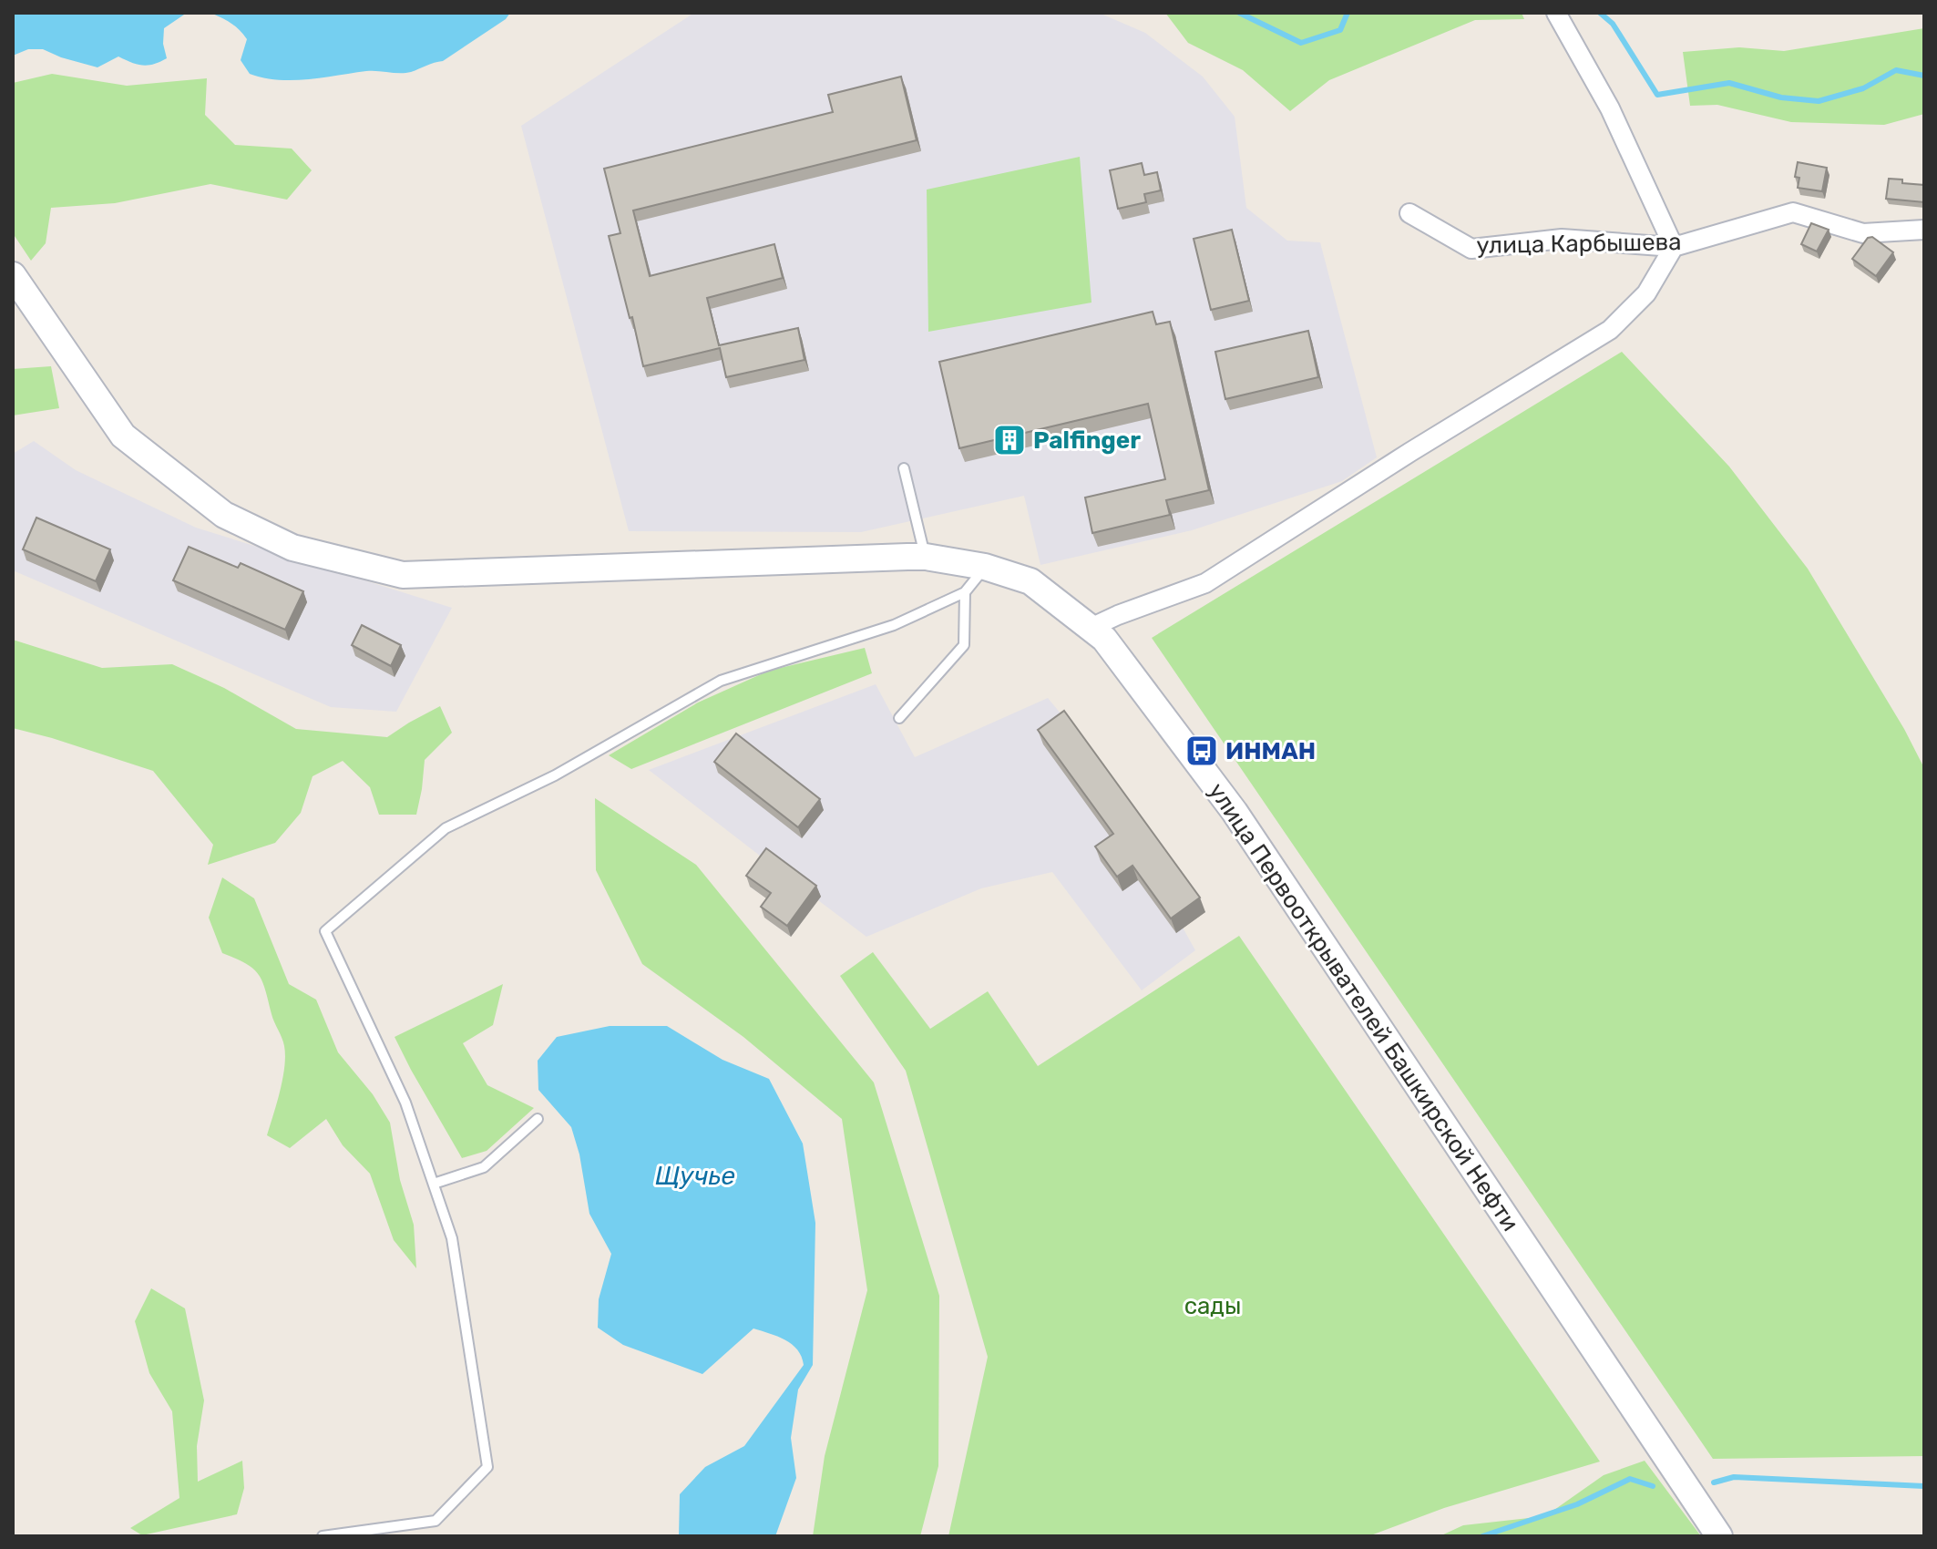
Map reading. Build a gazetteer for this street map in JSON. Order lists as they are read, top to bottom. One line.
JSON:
{"streets":{"street":["улица Карбышева","улица Первооткрывателей Башкирской Нефти"]},"water":["Щучье"],"parks":["сады"],"places":{"building":["Palfinger"],"bus stop":["ИНМАН"]}}
